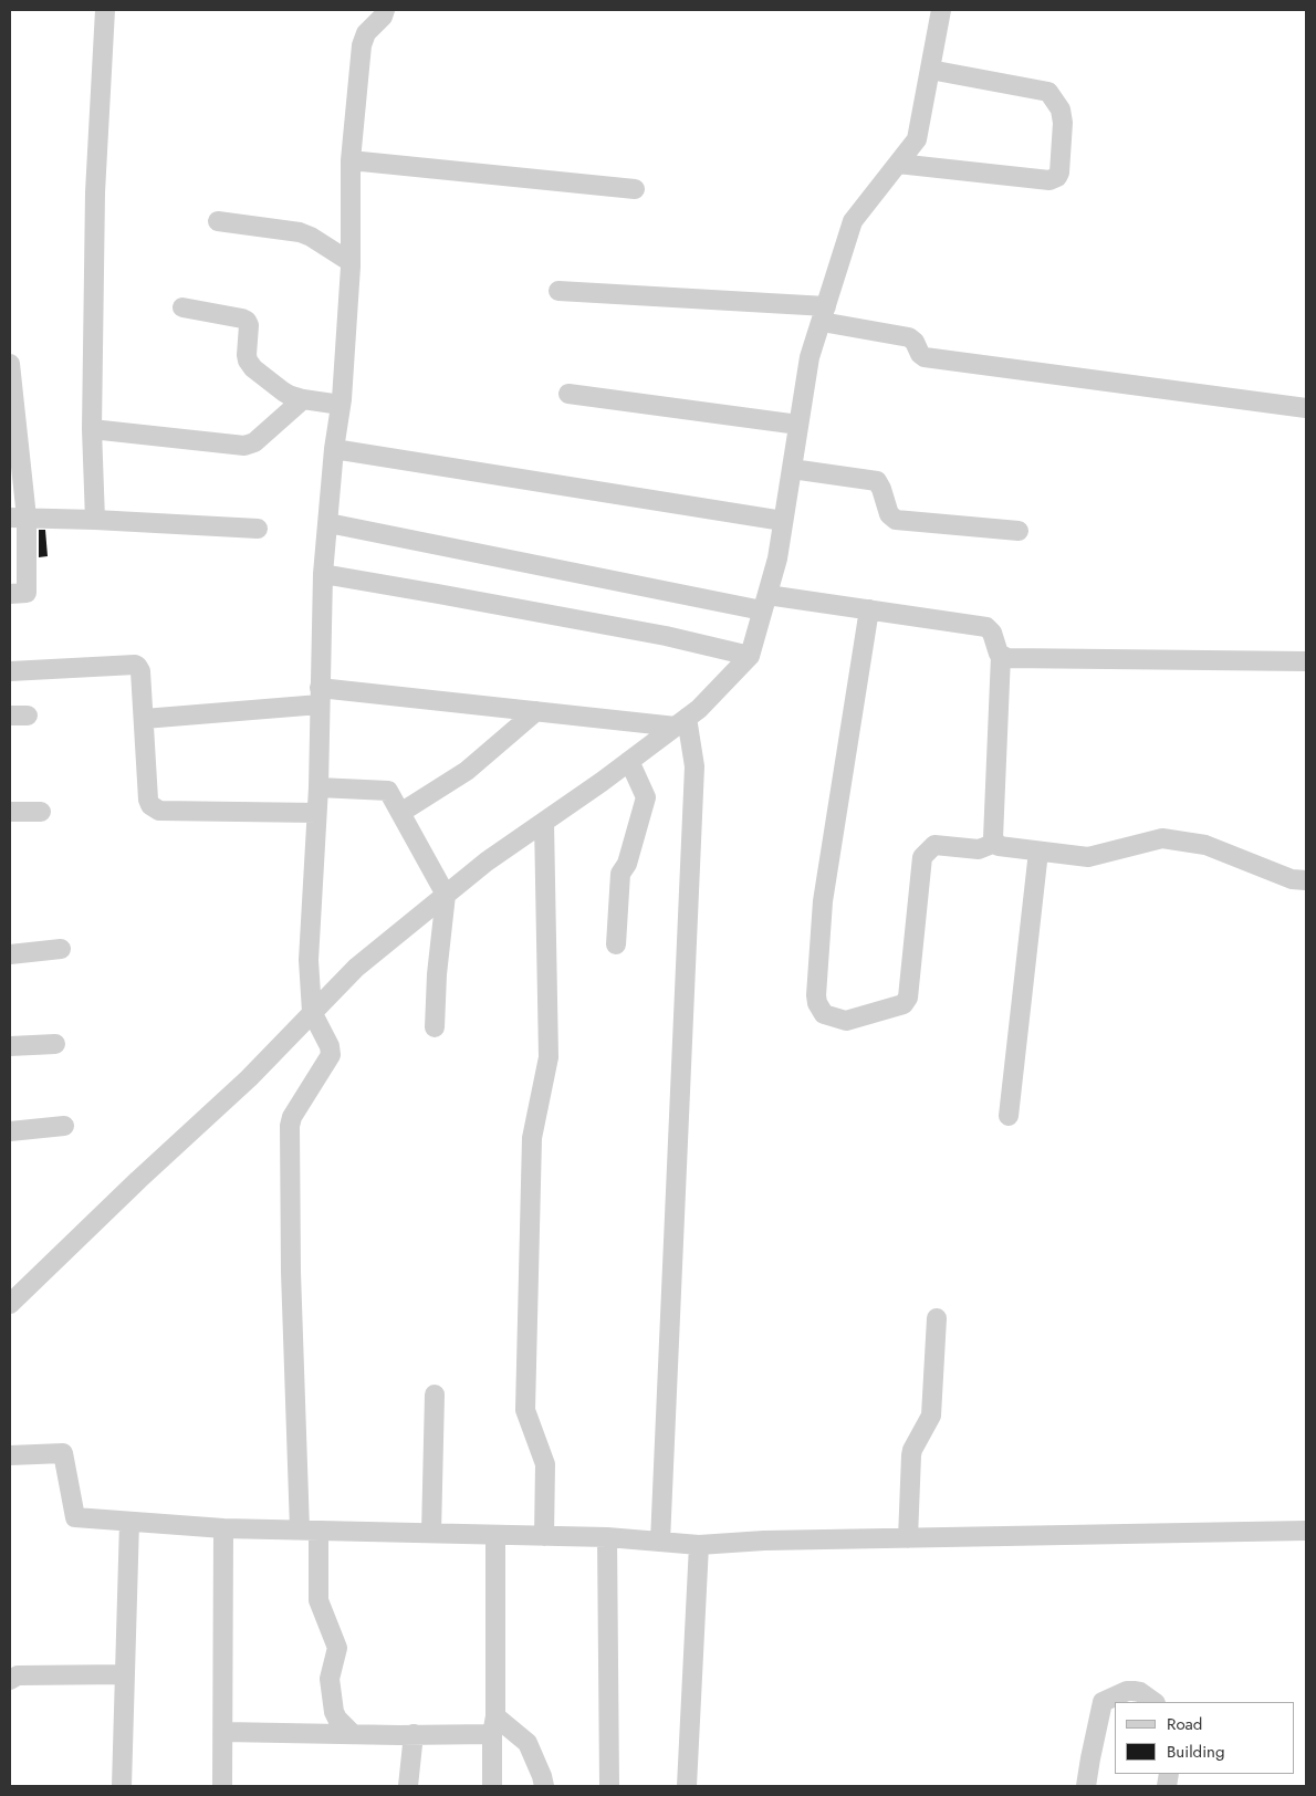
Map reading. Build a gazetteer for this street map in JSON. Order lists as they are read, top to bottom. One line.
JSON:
{"legend":["Road","Building"]}
